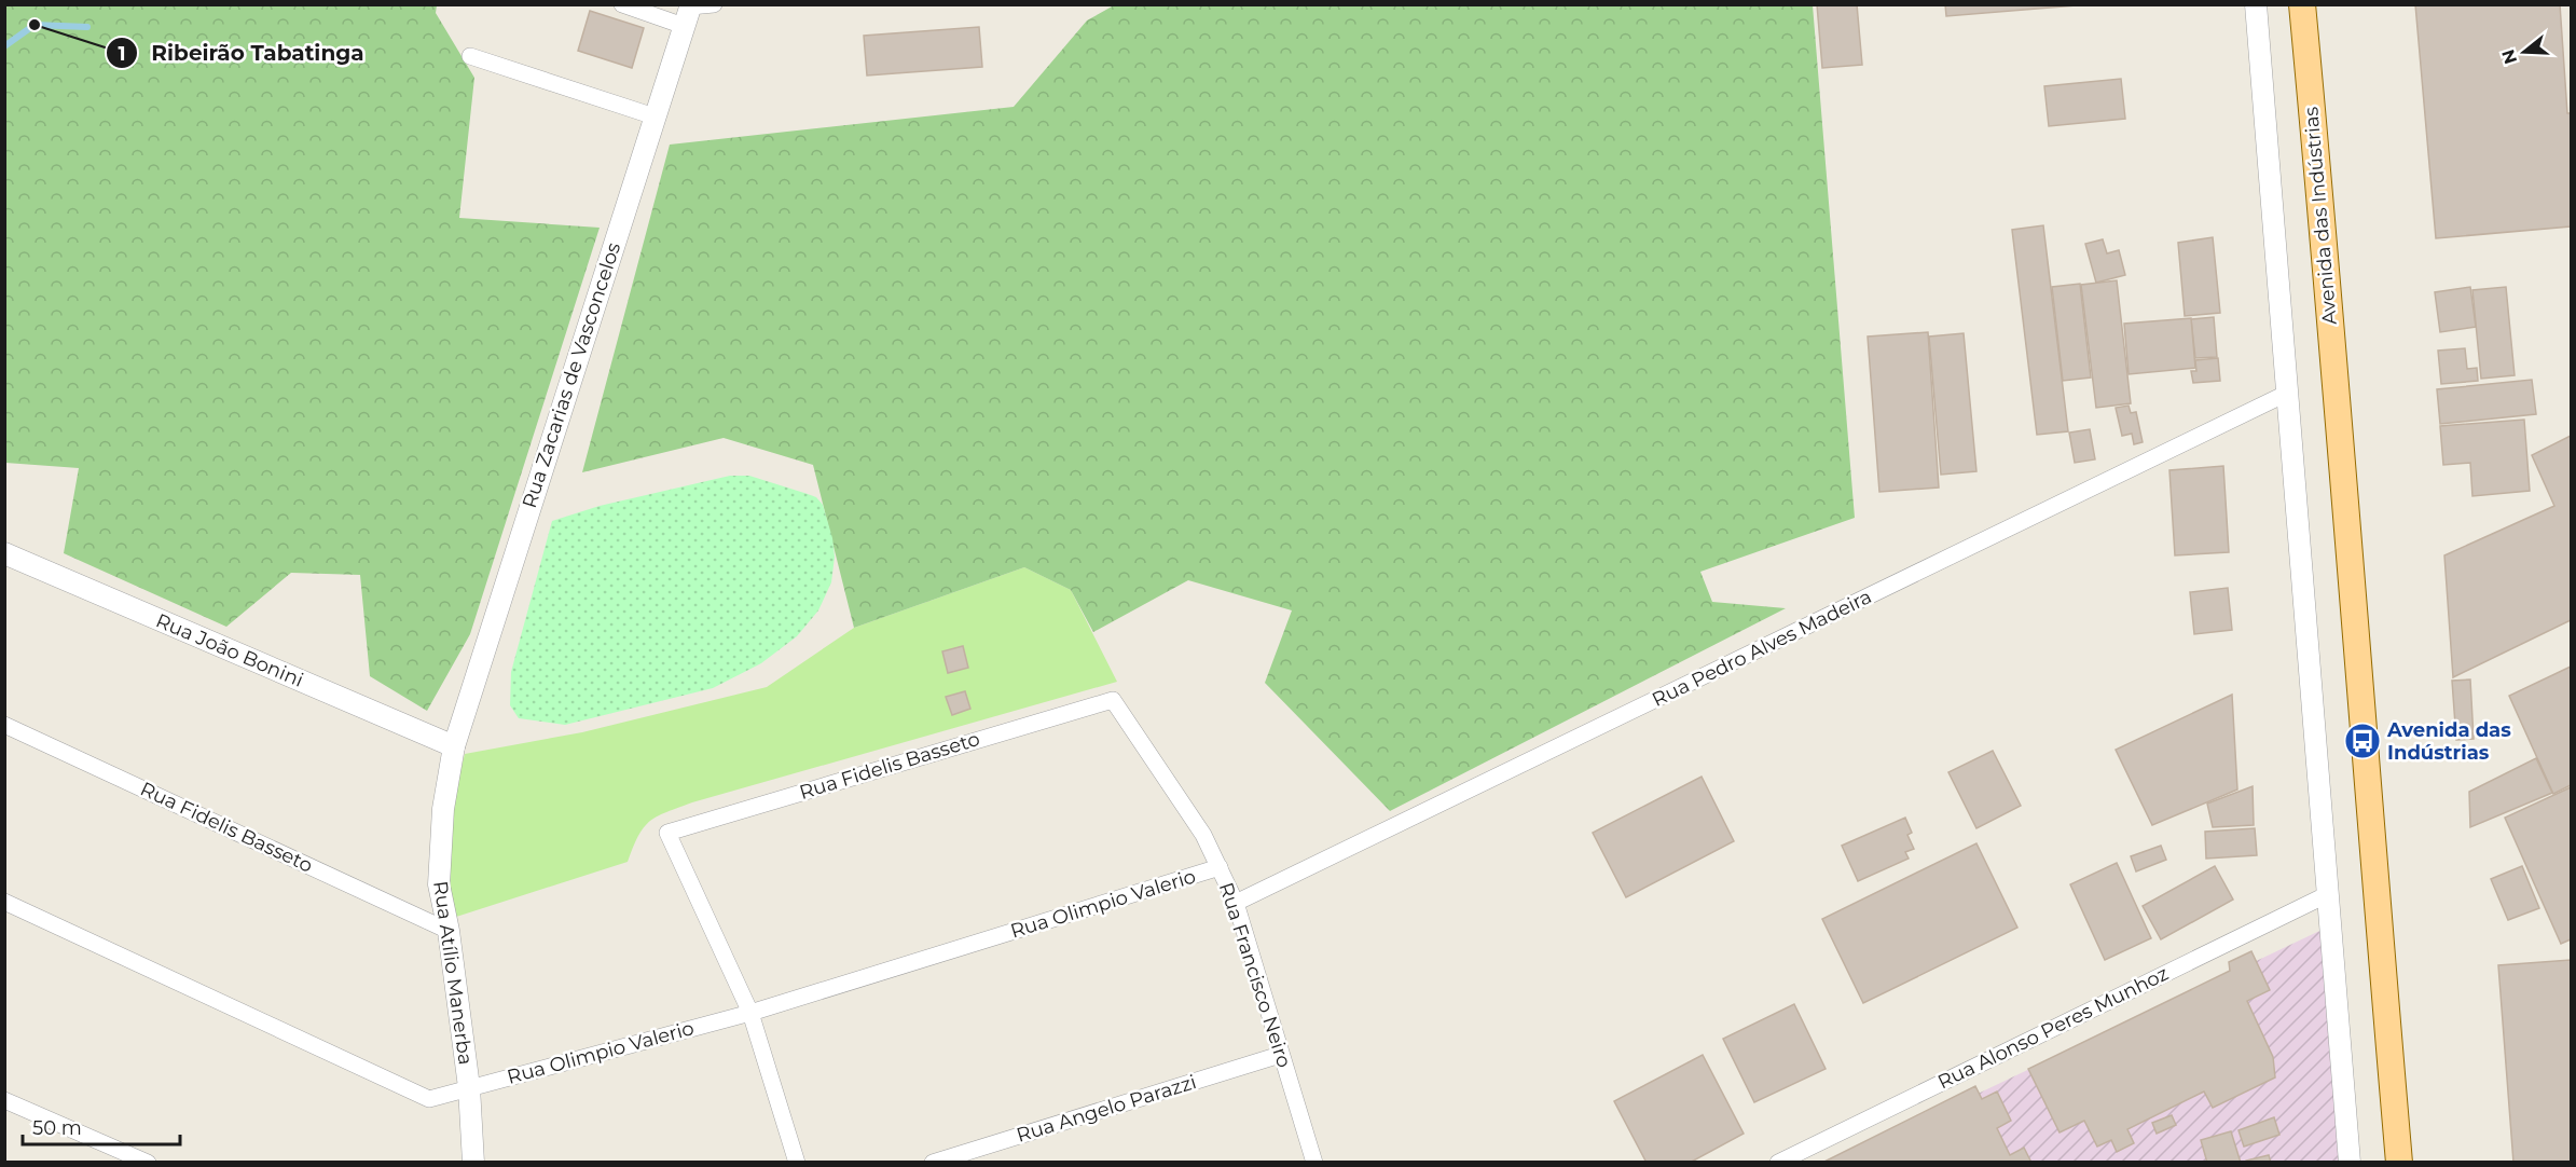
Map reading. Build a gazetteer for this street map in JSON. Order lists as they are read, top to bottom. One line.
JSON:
{"streets":{"main road":["Avenida das Indústrias"],"street":["Rua Zacarias de Vasconcelos","Rua Pedro Alves Madeira","Rua João Bonini","Rua Fidelis Basseto","Rua Olimpio Valerio","Rua Atílio Manerba","Rua Francisco Neiro","Rua Alonso Peres Munhoz","Rua Angelo Parazzi"]},"crossings":[["Rua Zacarias de Vasconcelos","Rua João Bonini"],["Rua Zacarias de Vasconcelos","Rua Atílio Manerba"],["Rua Pedro Alves Madeira","Rua Francisco Neiro"],["Rua João Bonini","Rua Atílio Manerba"],["Rua Fidelis Basseto","Rua Olimpio Valerio"],["Rua Fidelis Basseto","Rua Atílio Manerba"],["Rua Fidelis Basseto","Rua Francisco Neiro"],["Rua Olimpio Valerio","Rua Atílio Manerba"],["Rua Olimpio Valerio","Rua Francisco Neiro"],["Rua Francisco Neiro","Rua Angelo Parazzi"]],"places":{"other":["Ribeirão Tabatinga"],"bus stop":["Avenida das Indústrias"]},"scale_bar":"50 m","north":"left"}
